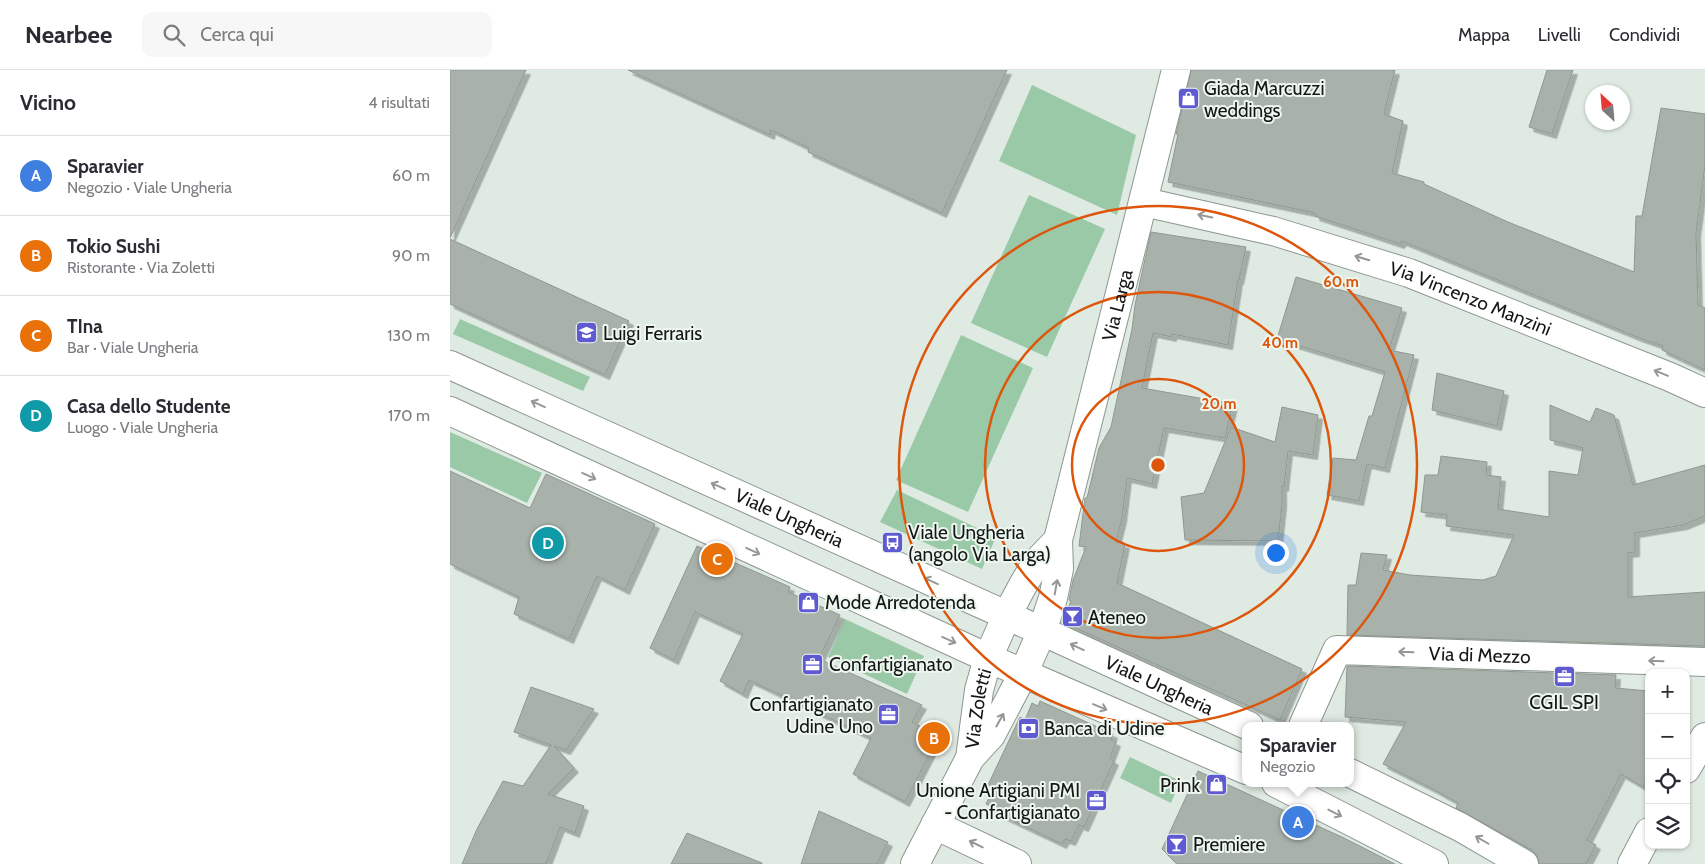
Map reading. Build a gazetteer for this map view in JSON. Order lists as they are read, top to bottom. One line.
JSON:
{"streets":{"street":["Via Vincenzo Manzini","Via Larga","Viale Ungheria","Via di Mezzo","Via Zoletti"]},"crossings":[["Via Vincenzo Manzini","Via Larga"],["Via Larga","Viale Ungheria"]],"one_way":["Via Vincenzo Manzini","Via di Mezzo"],"places":{"shop":["Giada Marcuzzi weddings","Mode Arredotenda","Prink"],"school or university":["Luigi Ferraris"],"bus stop":["Viale Ungheria (angolo Via Larga)"],"bar":["Ateneo","Premiere"],"office":["Confartigianato","CGIL SPI","Confartigianato Udine Uno","Unione Artigiani PMI - Confartigianato"],"bank":["Banca di Udine"]},"north":"top left","page":{"header":"Nearbee","search":"Cerca qui","nav":["Mappa","Livelli","Condividi"],"heading":["Vicino","4 risultati"],"list":[{"mark":"A","name":"Sparavier","note":"Negozio · Viale Ungheria","value":"60 m"},{"mark":"B","name":"Tokio Sushi","note":"Ristorante · Via Zoletti","value":"90 m"},{"mark":"C","name":"TIna","note":"Bar · Viale Ungheria","value":"130 m"},{"mark":"D","name":"Casa dello Studente","note":"Luogo · Viale Ungheria","value":"170 m"}],"pins":["D","C","B","A"],"map_buttons":["+","−"],"popup":["Sparavier","Negozio"]},"rings":["60 m","40 m","20 m"]}
